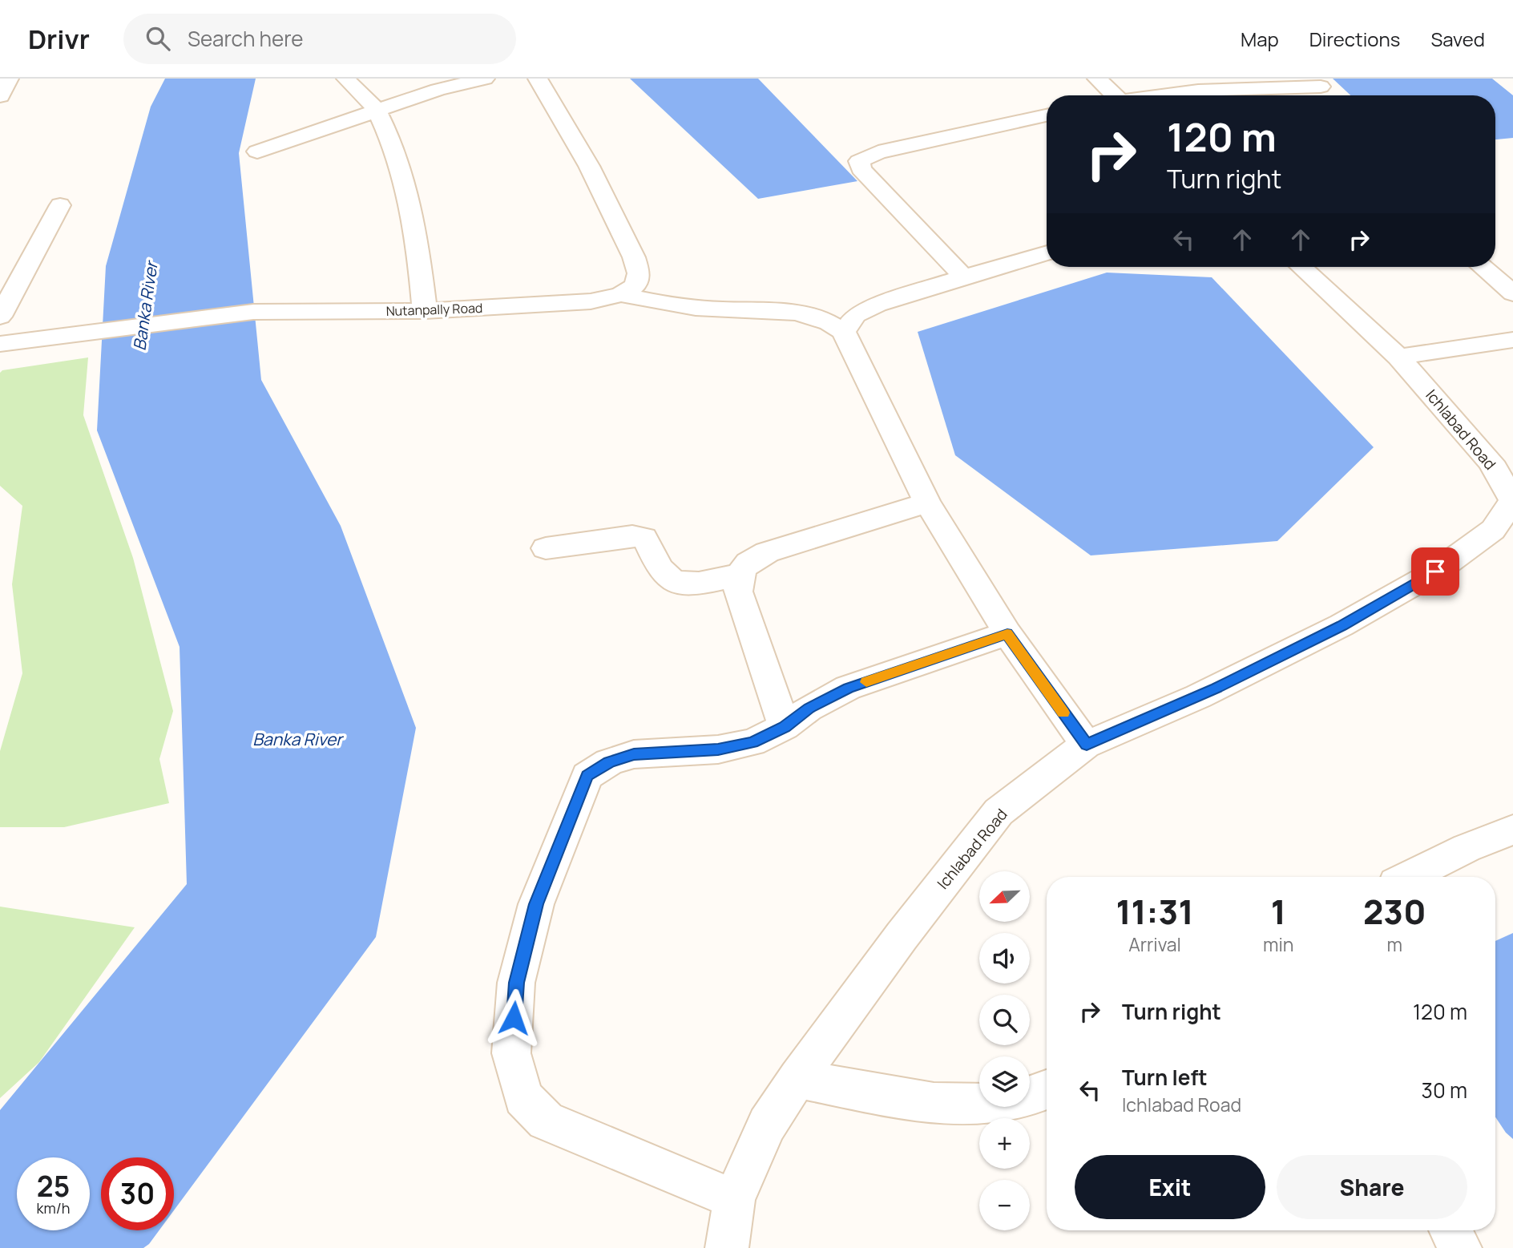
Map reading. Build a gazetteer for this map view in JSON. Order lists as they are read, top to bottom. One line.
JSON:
{"streets":{"street":["Nutanpally Road","Ichlabad Road"]},"water":["Banka River"],"north":"bottom left","page":{"header":"Drivr","search":"Search here","nav":["Map","Directions","Saved"],"turn":["120 m","Turn right"],"map_buttons":["+","−"],"eta":["11:31","Arrival","1","min","230","m"],"list":[{"name":"Turn right","value":"120 m"},{"name":"Turn left","note":"Ichlabad Road","value":"30 m"}],"buttons":["Exit","Share"],"speed":"25 km/h","limit":"30"}}
